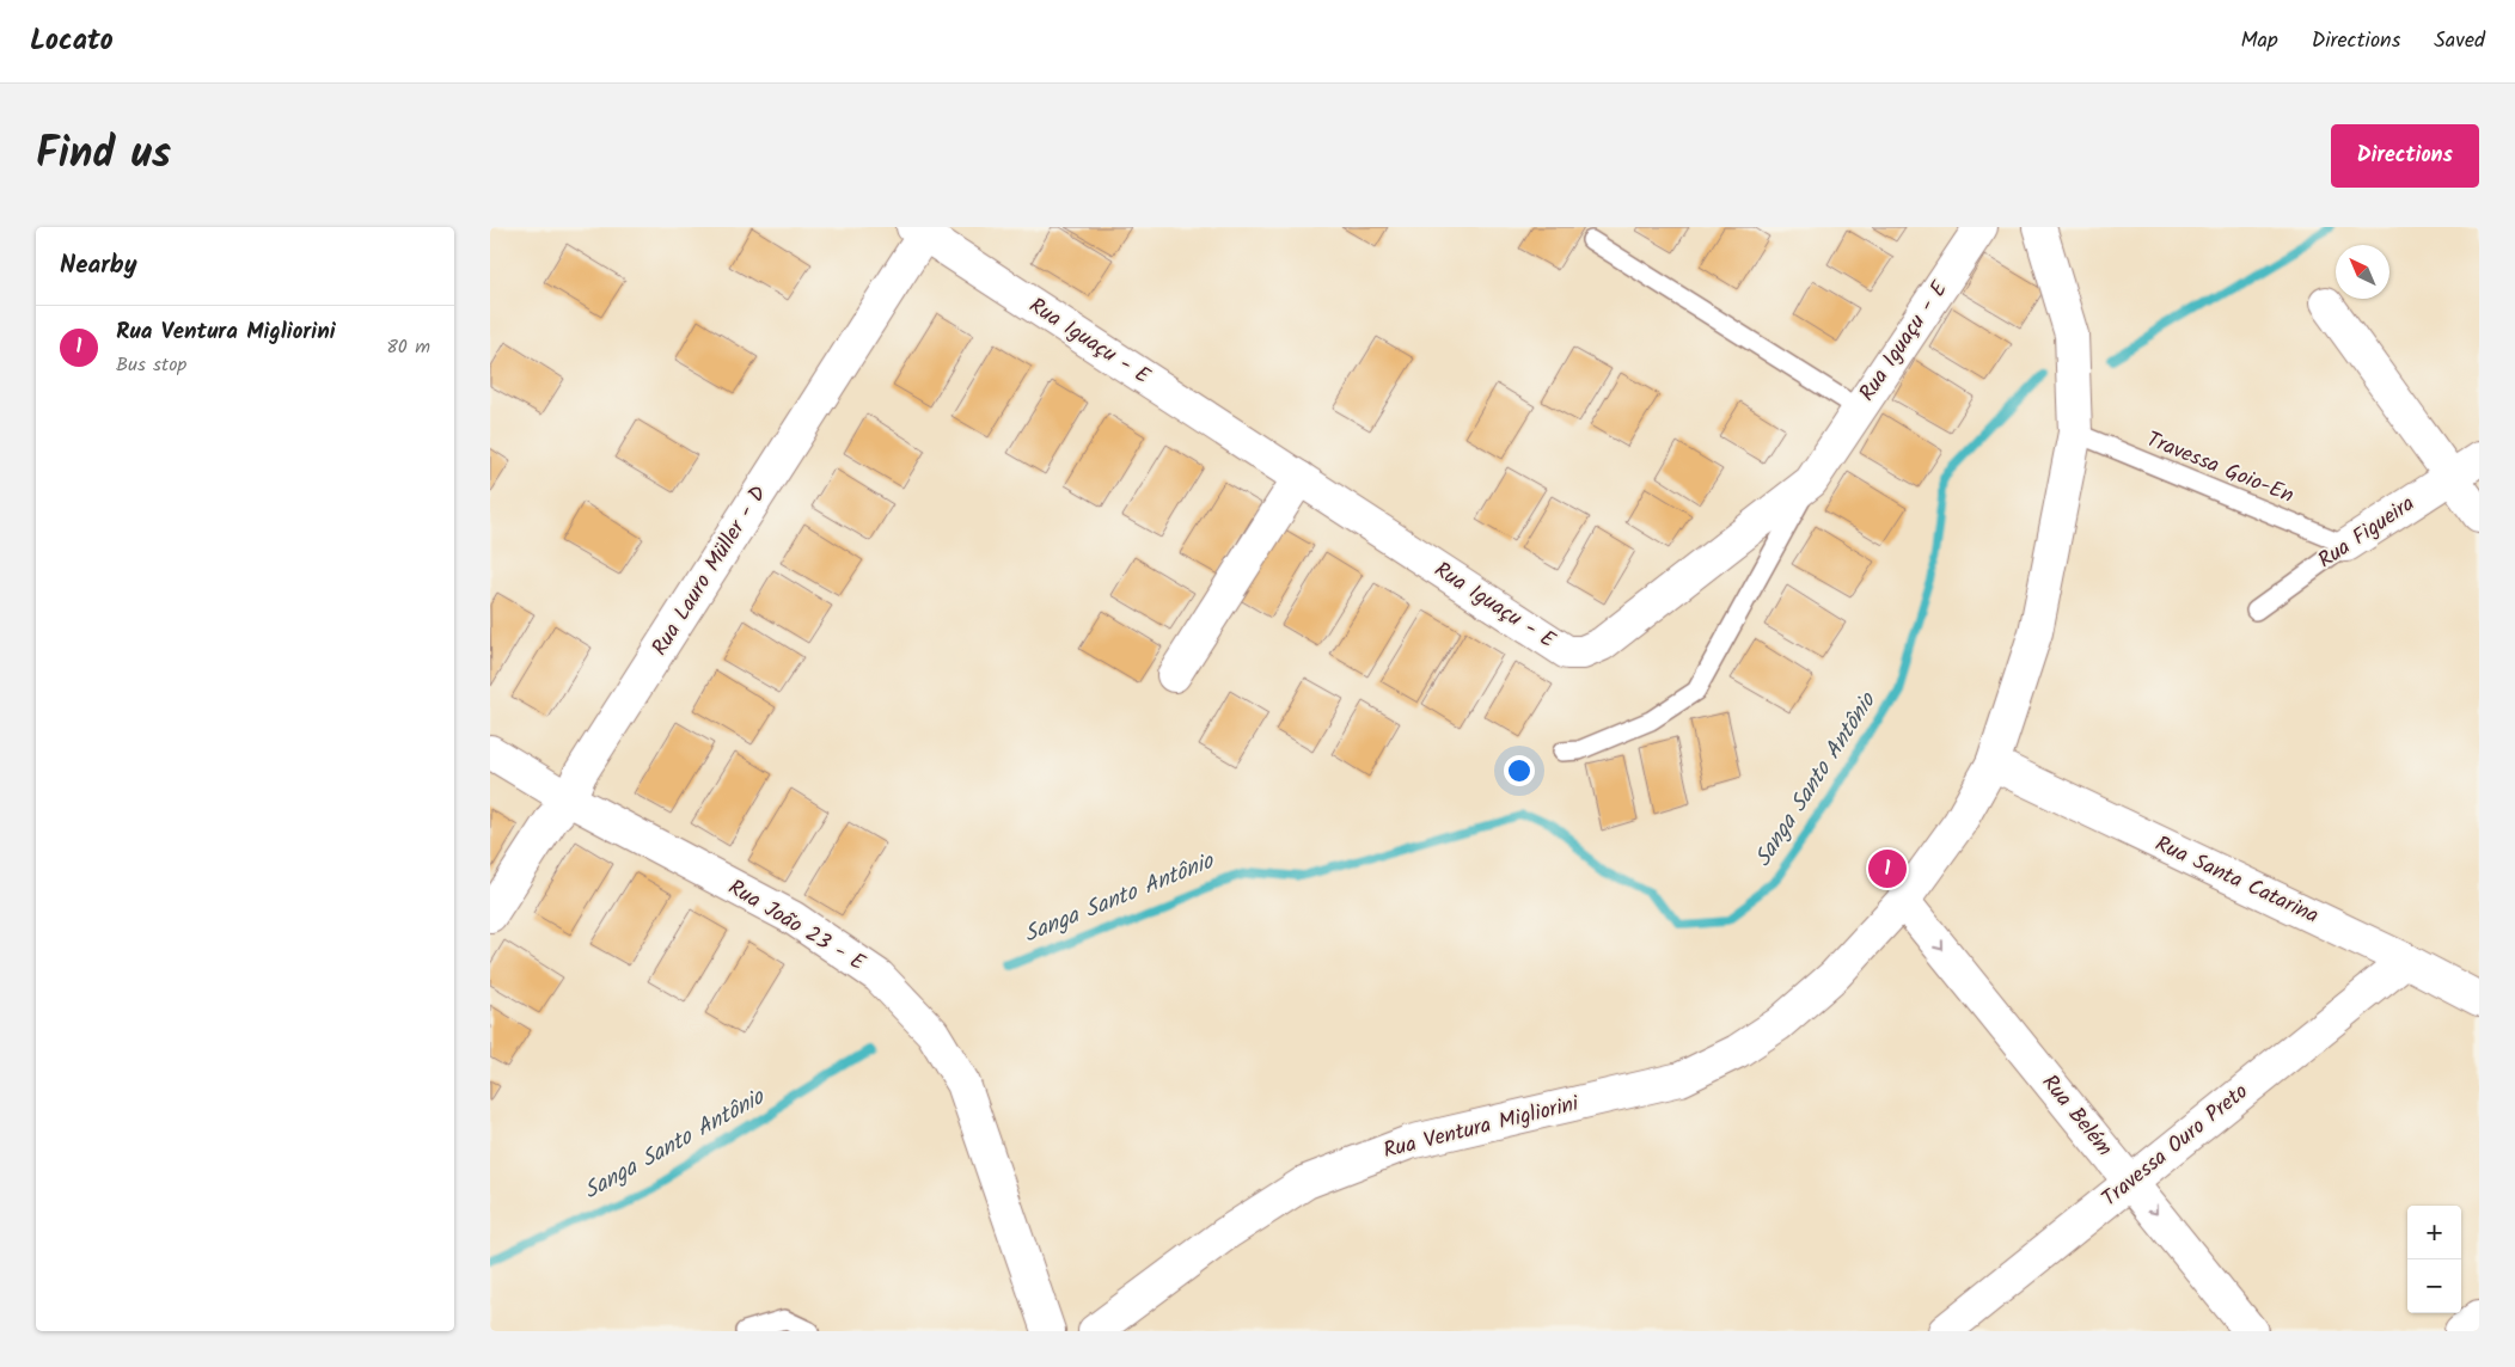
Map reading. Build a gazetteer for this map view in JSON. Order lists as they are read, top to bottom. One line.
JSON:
{"streets":{"street":["Rua Iguaçu - E","Rua Figueira","Rua Lauro Müller - D","Rua Santa Catarina","Rua João 23 - E","Rua Belém","Rua Ventura Migliorini","Travessa Ouro Preto"],"lane":["Travessa Goio-En"]},"crossings":[["Rua Iguaçu - E","Rua Lauro Müller - D"],["Travessa Goio-En","Rua Figueira"],["Travessa Goio-En","Rua Ventura Migliorini"],["Rua Lauro Müller - D","Rua João 23 - E"],["Rua Santa Catarina","Rua Ventura Migliorini"],["Rua Santa Catarina","Travessa Ouro Preto"],["Rua Belém","Rua Ventura Migliorini"],["Rua Belém","Travessa Ouro Preto"]],"one_way":["Rua Belém"],"water":["Sanga Santo Antônio"],"north":"top left","page":{"header":"Locato","nav":["Map","Directions","Saved"],"title":"Find us","buttons":"Directions","heading":"Nearby","list":[{"mark":"1","name":"Rua Ventura Migliorini","note":"Bus stop","value":"80 m"}],"pins":"1","map_buttons":["+","−"]}}
